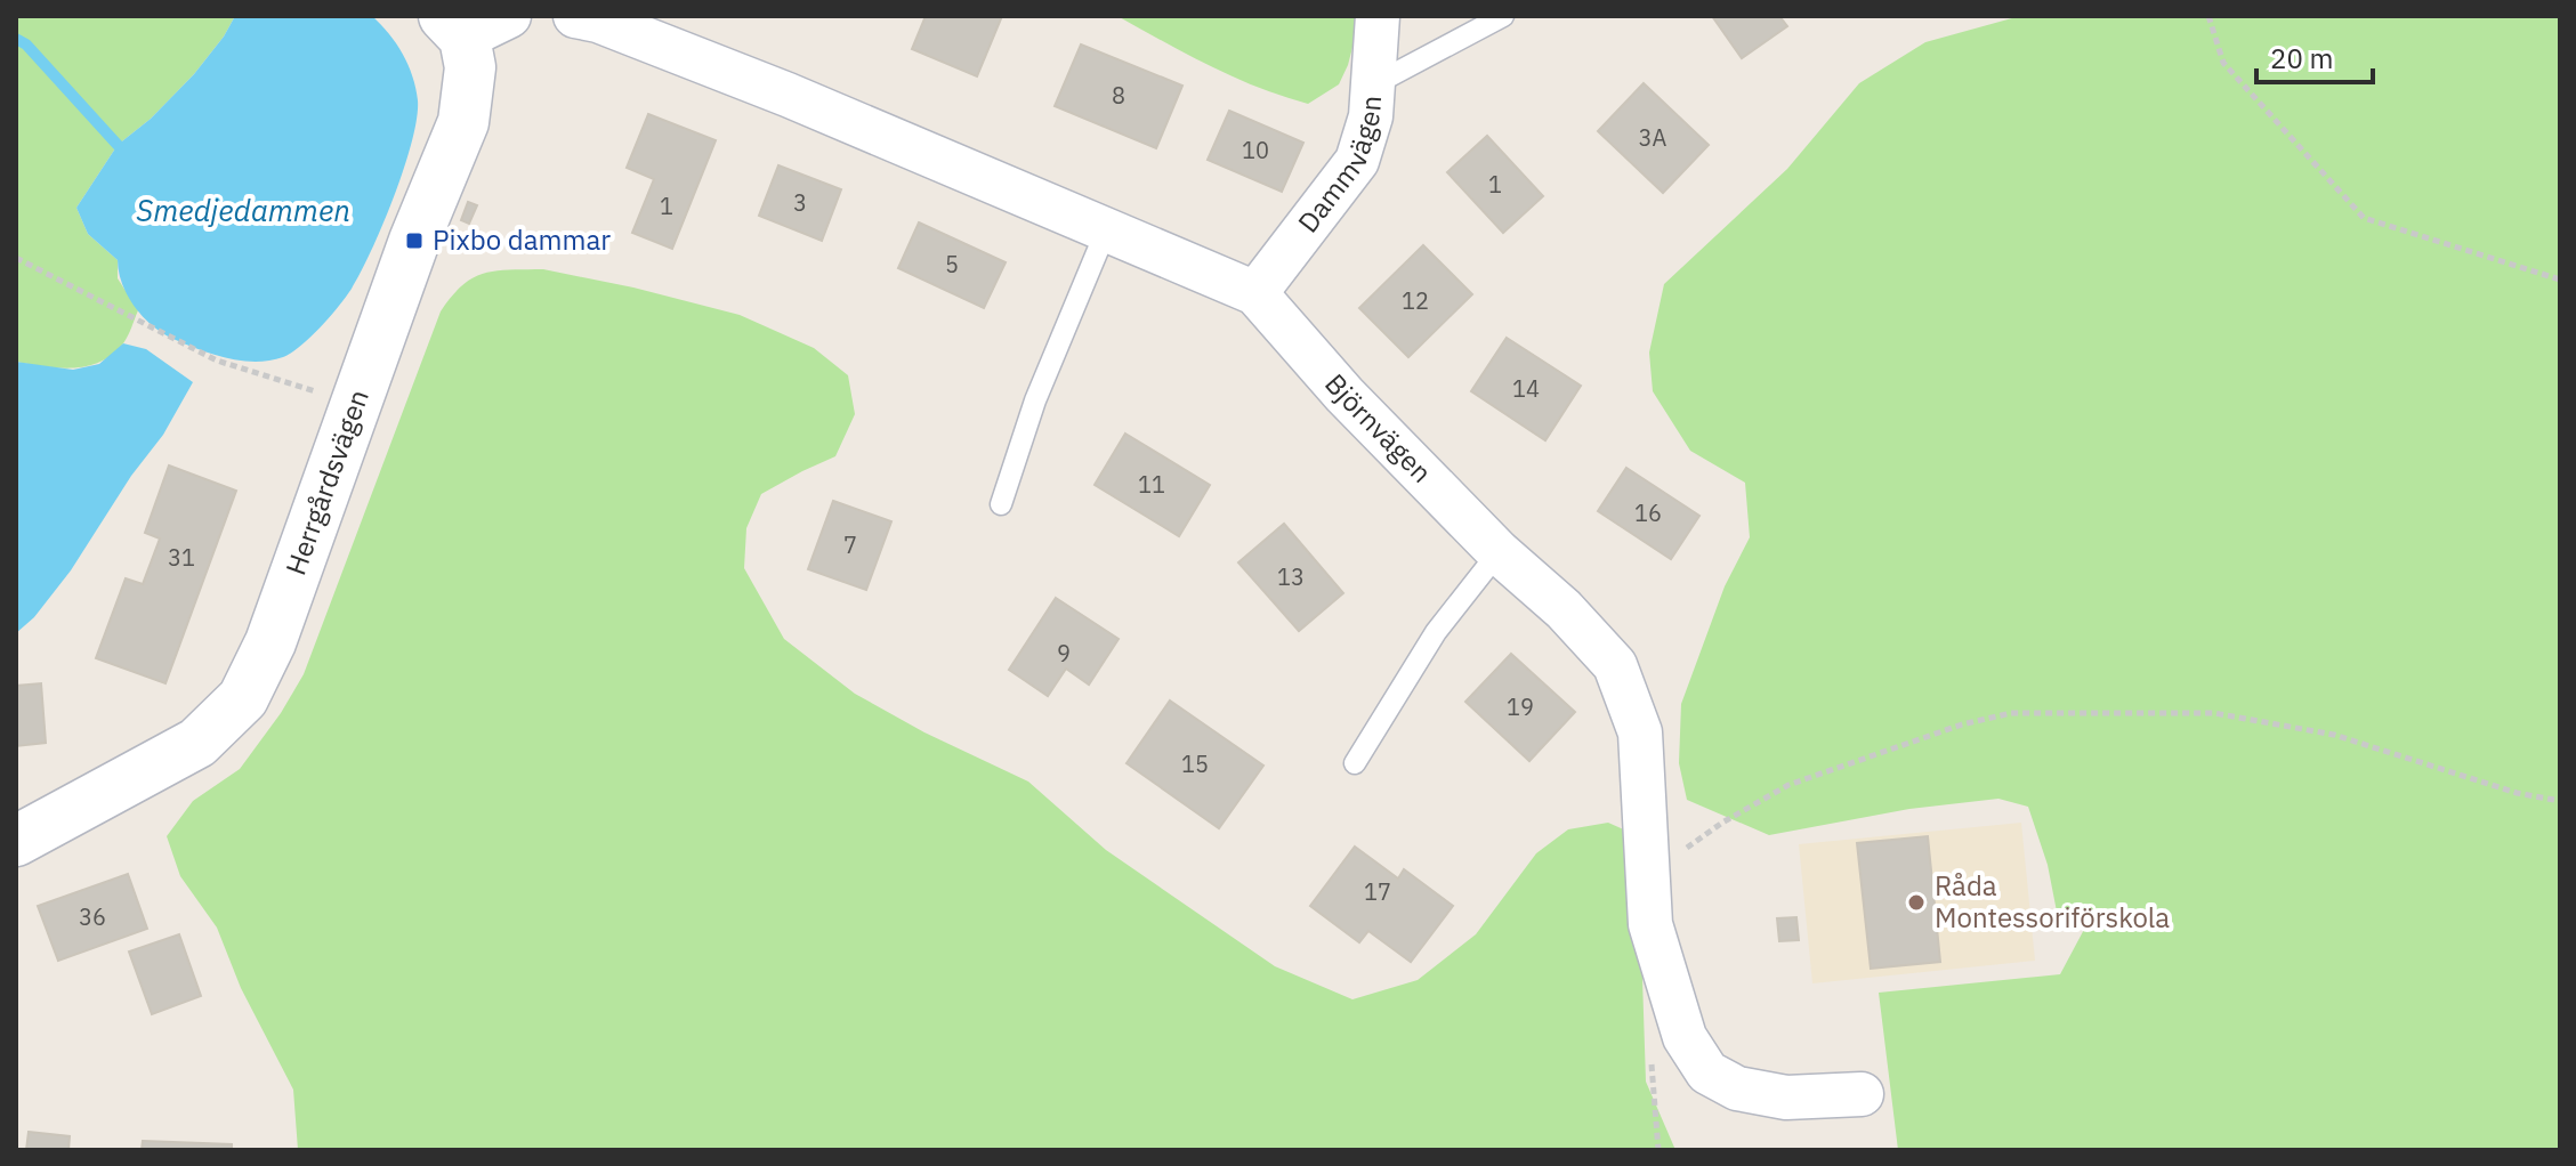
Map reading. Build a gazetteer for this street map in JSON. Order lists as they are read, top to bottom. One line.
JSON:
{"streets":{"street":["Dammvägen","Björnvägen","Herrgårdsvägen"]},"crossings":[["Dammvägen","Björnvägen"]],"water":["Smedjedammen"],"places":{"transit":["Pixbo dammar"],"other":["Råda Montessoriförskola"]},"house_numbers":["8","3A","10","1","3","1","5","12","14","11","16","7","31","13","9","19","15","17","36"],"scale_bar":"20 m"}
